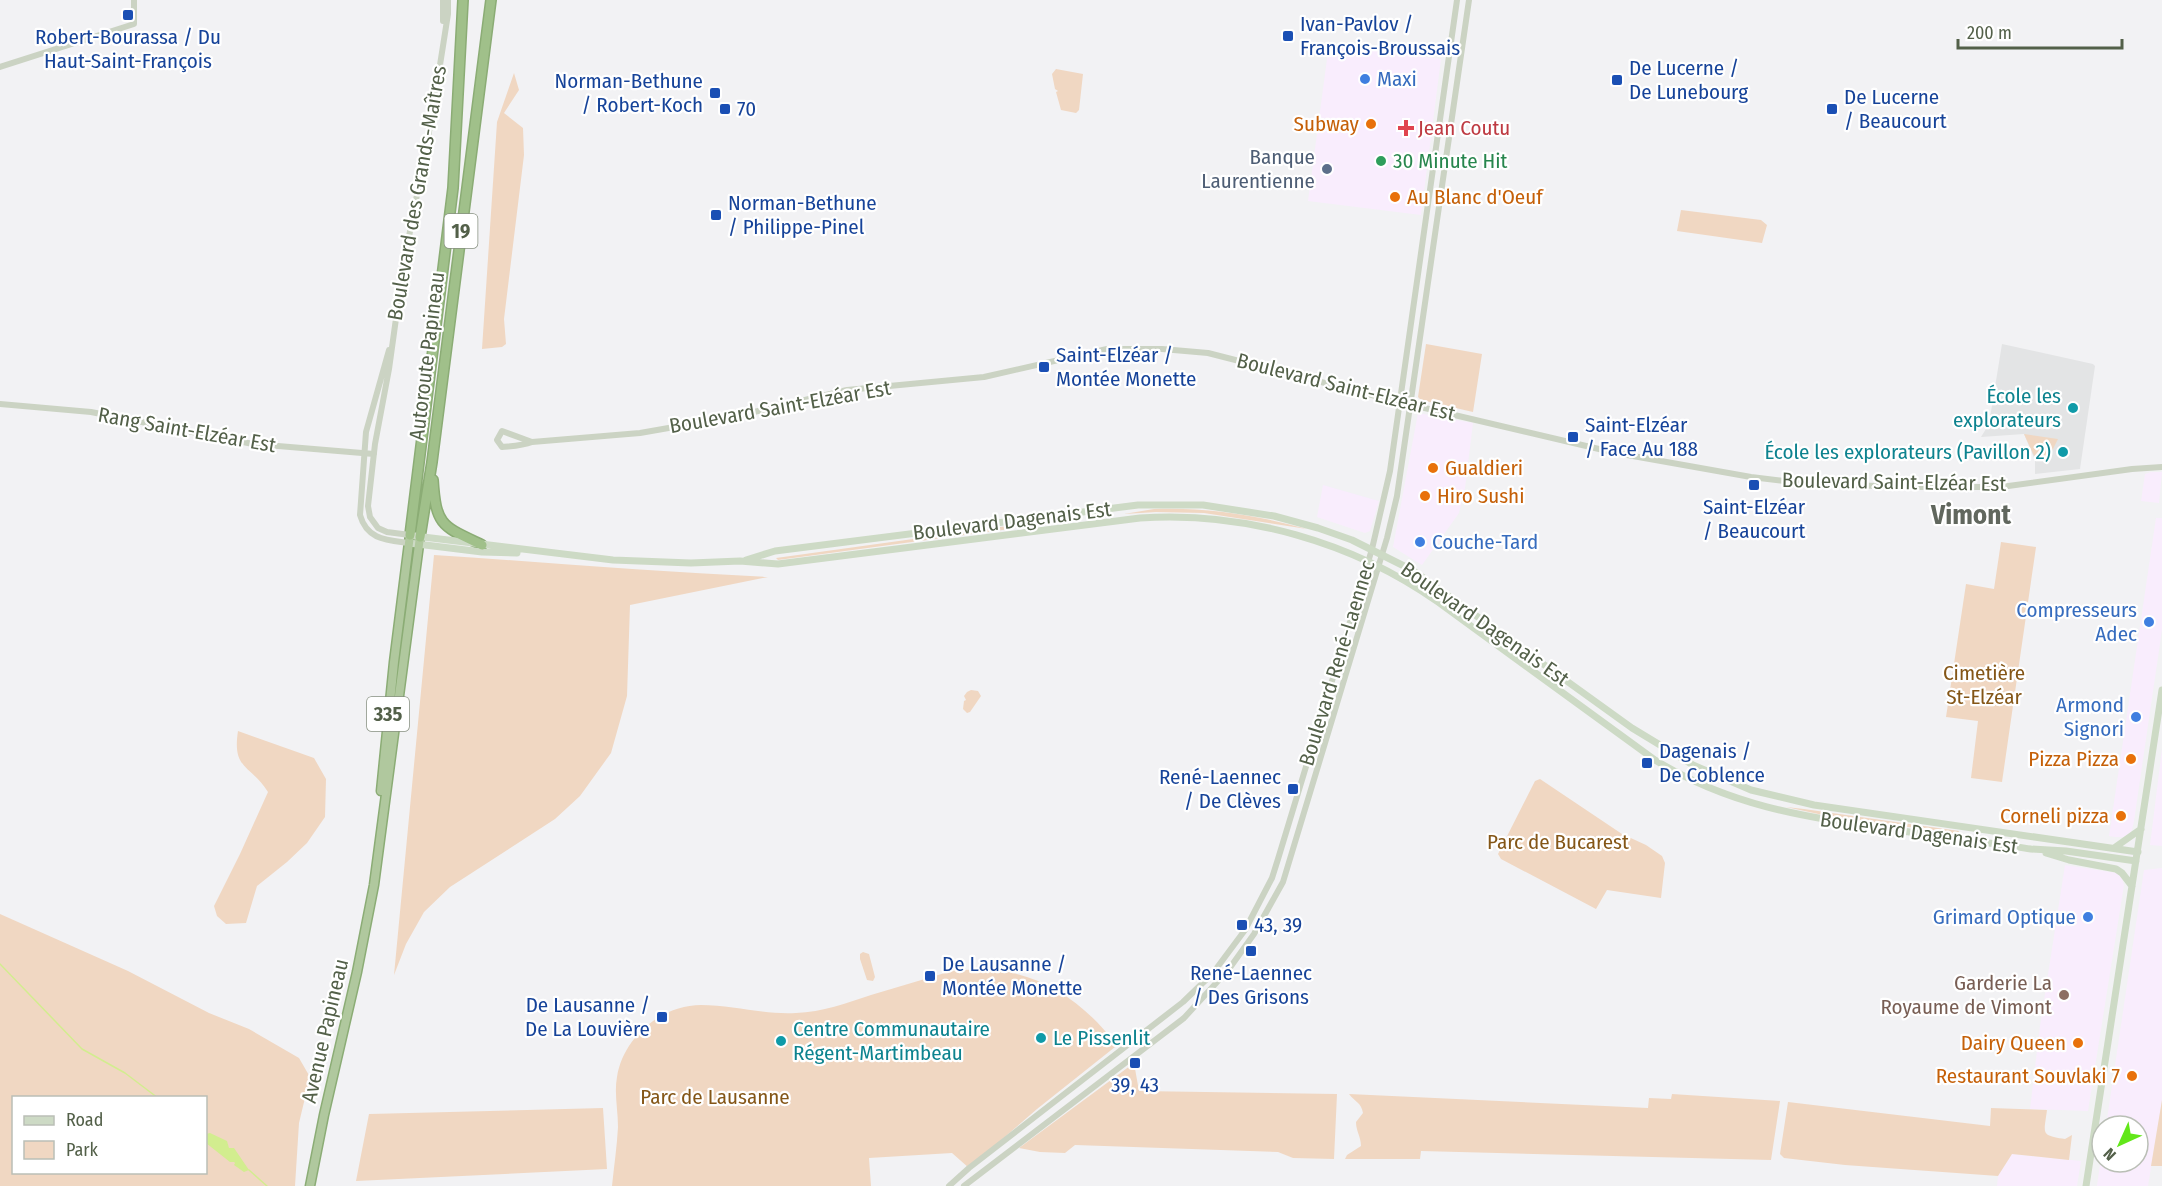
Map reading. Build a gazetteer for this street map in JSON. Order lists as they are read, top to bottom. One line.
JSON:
{"streets":{"highway":["19","Autoroute Papineau","335","Avenue Papineau"],"main road":["Boulevard Dagenais Est"],"street":["Boulevard des Grands-Maîtres","Boulevard Saint-Elzéar Est","Rang Saint-Elzéar Est","Boulevard René-Laennec"]},"crossings":[["Boulevard des Grands-Maîtres","Autoroute Papineau"],["Boulevard des Grands-Maîtres","Rang Saint-Elzéar Est"],["Boulevard des Grands-Maîtres","Boulevard Dagenais Est"],["Boulevard des Grands-Maîtres","Avenue Papineau"],["Autoroute Papineau","Boulevard Dagenais Est"],["Autoroute Papineau","Avenue Papineau"],["Boulevard Saint-Elzéar Est","Boulevard René-Laennec"],["Boulevard Dagenais Est","Boulevard René-Laennec"],["Boulevard Dagenais Est","Avenue Papineau"]],"districts":["Vimont"],"parks":["Cimetière St-Elzéar","Parc de Bucarest","Parc de Lausanne"],"places":{"transit":["Robert-Bourassa / Du Haut-Saint-François","Ivan-Pavlov / François-Broussais","De Lucerne / De Lunebourg","Norman-Bethune / Robert-Koch","70","De Lucerne / Beaucourt","Norman-Bethune / Philippe-Pinel","Saint-Elzéar / Montée Monette","Saint-Elzéar / Face Au 188","Saint-Elzéar / Beaucourt","Dagenais / De Coblence","René-Laennec / De Clèves","43, 39","René-Laennec / Des Grisons","De Lausanne / Montée Monette","De Lausanne / De La Louvière","39, 43"],"other":["Maxi","Subway","30 Minute Hit","Banque Laurentienne","Au Blanc d'Oeuf","École les explorateurs","École les explorateurs (Pavillon 2)","Gualdieri","Hiro Sushi","Couche-Tard","Compresseurs Adec","Armond Signori","Pizza Pizza","Corneli pizza","Grimard Optique","Garderie La Royaume de Vimont","Le Pissenlit","Centre Communautaire Régent-Martimbeau","Dairy Queen","Restaurant Souvlaki 7"],"health":["Jean Coutu"]},"legend":["Road","Park"],"scale_bar":"200 m","north":"bottom left"}
